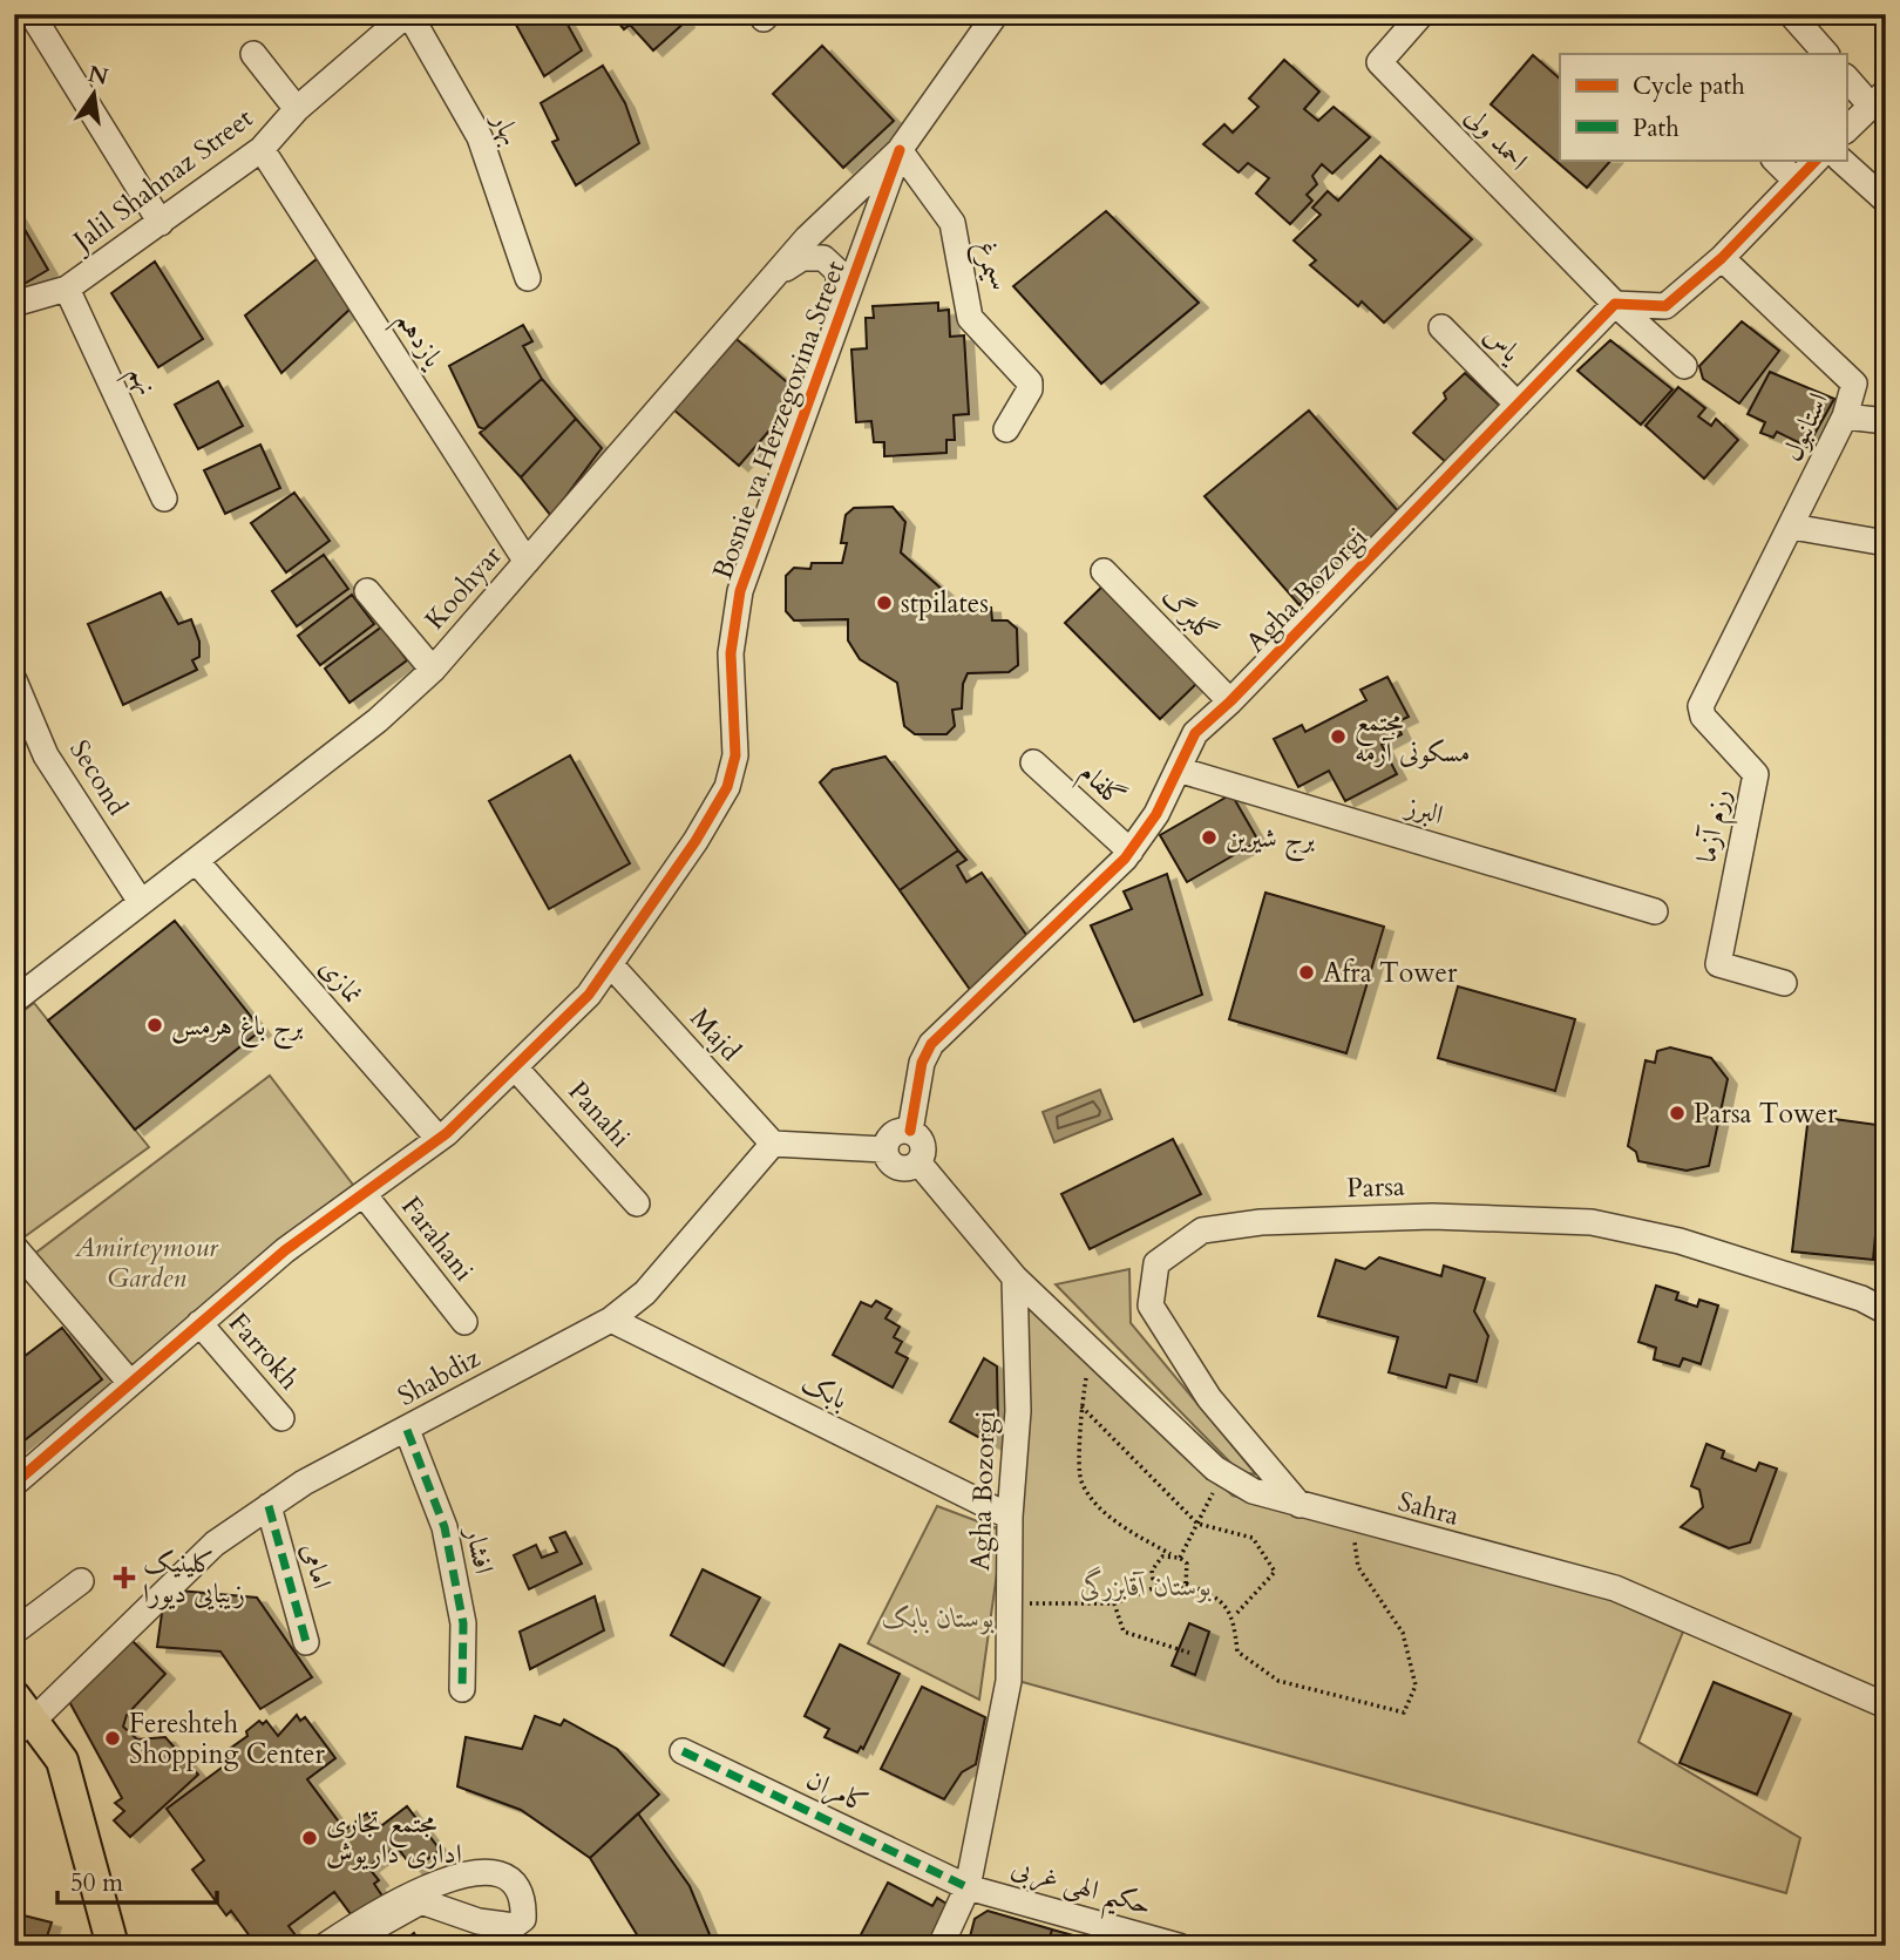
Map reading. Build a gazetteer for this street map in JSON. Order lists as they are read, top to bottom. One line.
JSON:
{"streets":{"street":["بهار","احمد ولی","Jalil Shahnaz Street","سیمرغ","یازدهم","یاس","نهم","Bosnie va Herzegovina Street","استانبول","Koohyar","Agha Bozorgi","گلبرگ","Second","گلفام","البرز","رزم آزما","نمازی","Majd","Panahi","Parsa","Farahani","Farrokh","Shabdiz","بابک","Sahra","افشار","امامی","کامران","حکیم الهی غربی"]},"crossings":[["بهار","Jalil Shahnaz Street"],["احمد ولی","Agha Bozorgi"],["Jalil Shahnaz Street","یازدهم"],["Jalil Shahnaz Street","نهم"],["سیمرغ","Bosnie va Herzegovina Street"],["سیمرغ","Koohyar"],["یازدهم","Koohyar"],["یاس","Agha Bozorgi"],["Bosnie va Herzegovina Street","Koohyar"],["Bosnie va Herzegovina Street","نمازی"],["Bosnie va Herzegovina Street","Majd"],["Bosnie va Herzegovina Street","Panahi"],["Bosnie va Herzegovina Street","Farahani"],["Bosnie va Herzegovina Street","Farrokh"],["استانبول","رزم آزما"],["Koohyar","Second"],["Koohyar","نمازی"],["Agha Bozorgi","گلبرگ"],["Agha Bozorgi","گلفام"],["Agha Bozorgi","البرز"],["Agha Bozorgi","بابک"],["Agha Bozorgi","Sahra"],["Agha Bozorgi","کامران"],["Agha Bozorgi","حکیم الهی غربی"],["Majd","Shabdiz"],["Parsa","Sahra"],["Shabdiz","بابک"],["Shabdiz","افشار"],["Shabdiz","امامی"],["کامران","حکیم الهی غربی"]],"parks":["Amirteymour Garden","بوستان آقابزرگی","بوستان بابک"],"places":{"other":["stpilates","مجتمع مسکونی آرمه","برج شیرین","Afra Tower","برج باغ هرمس","Parsa Tower","Fereshteh Shopping Center","مجتمع تجاری اداری داریوش"],"health":["کلینیک زیبایی دیورا"]},"legend":["Cycle path","Path"],"scale_bar":"50 m","north":"top"}
